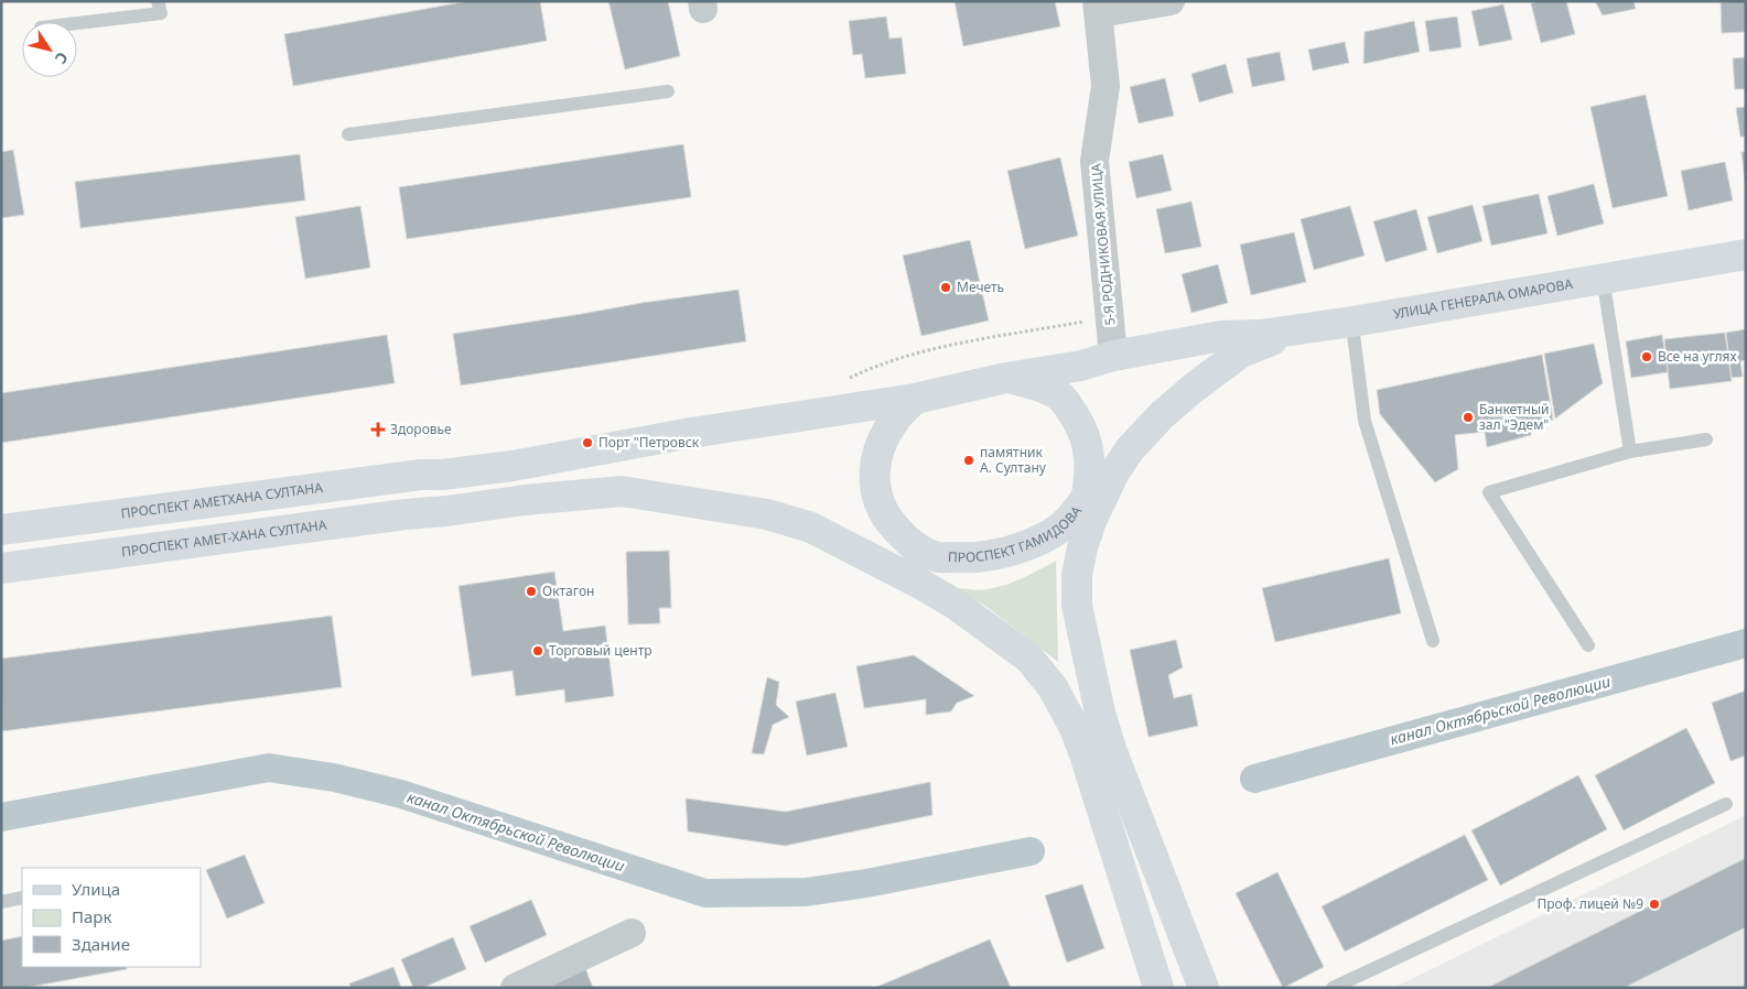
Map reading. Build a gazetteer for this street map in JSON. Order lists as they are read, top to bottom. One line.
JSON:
{"streets":{"main road":["УЛИЦА ГЕНЕРАЛА ОМАРОВА","ПРОСПЕКТ АМЕТХАНА СУЛТАНА","ПРОСПЕКТ ГАМИДОВА","ПРОСПЕКТ АМЕТ-ХАНА СУЛТАНА"],"street":["5-Я РОДНИКОВАЯ УЛИЦА"]},"crossings":[["ПРОСПЕКТ АМЕТХАНА СУЛТАНА","ПРОСПЕКТ ГАМИДОВА"]],"water":["канал Октябрьской Революции"],"places":{"other":["Мечеть","Все на углях","Банкетный зал \"Эдем\"","Порт \"Петровск","памятник А. Султану","Октагон","Торговый центр","Проф. лицей №9"],"health":["Здоровье"]},"legend":["Улица","Парк","Здание"],"north":"bottom right"}
